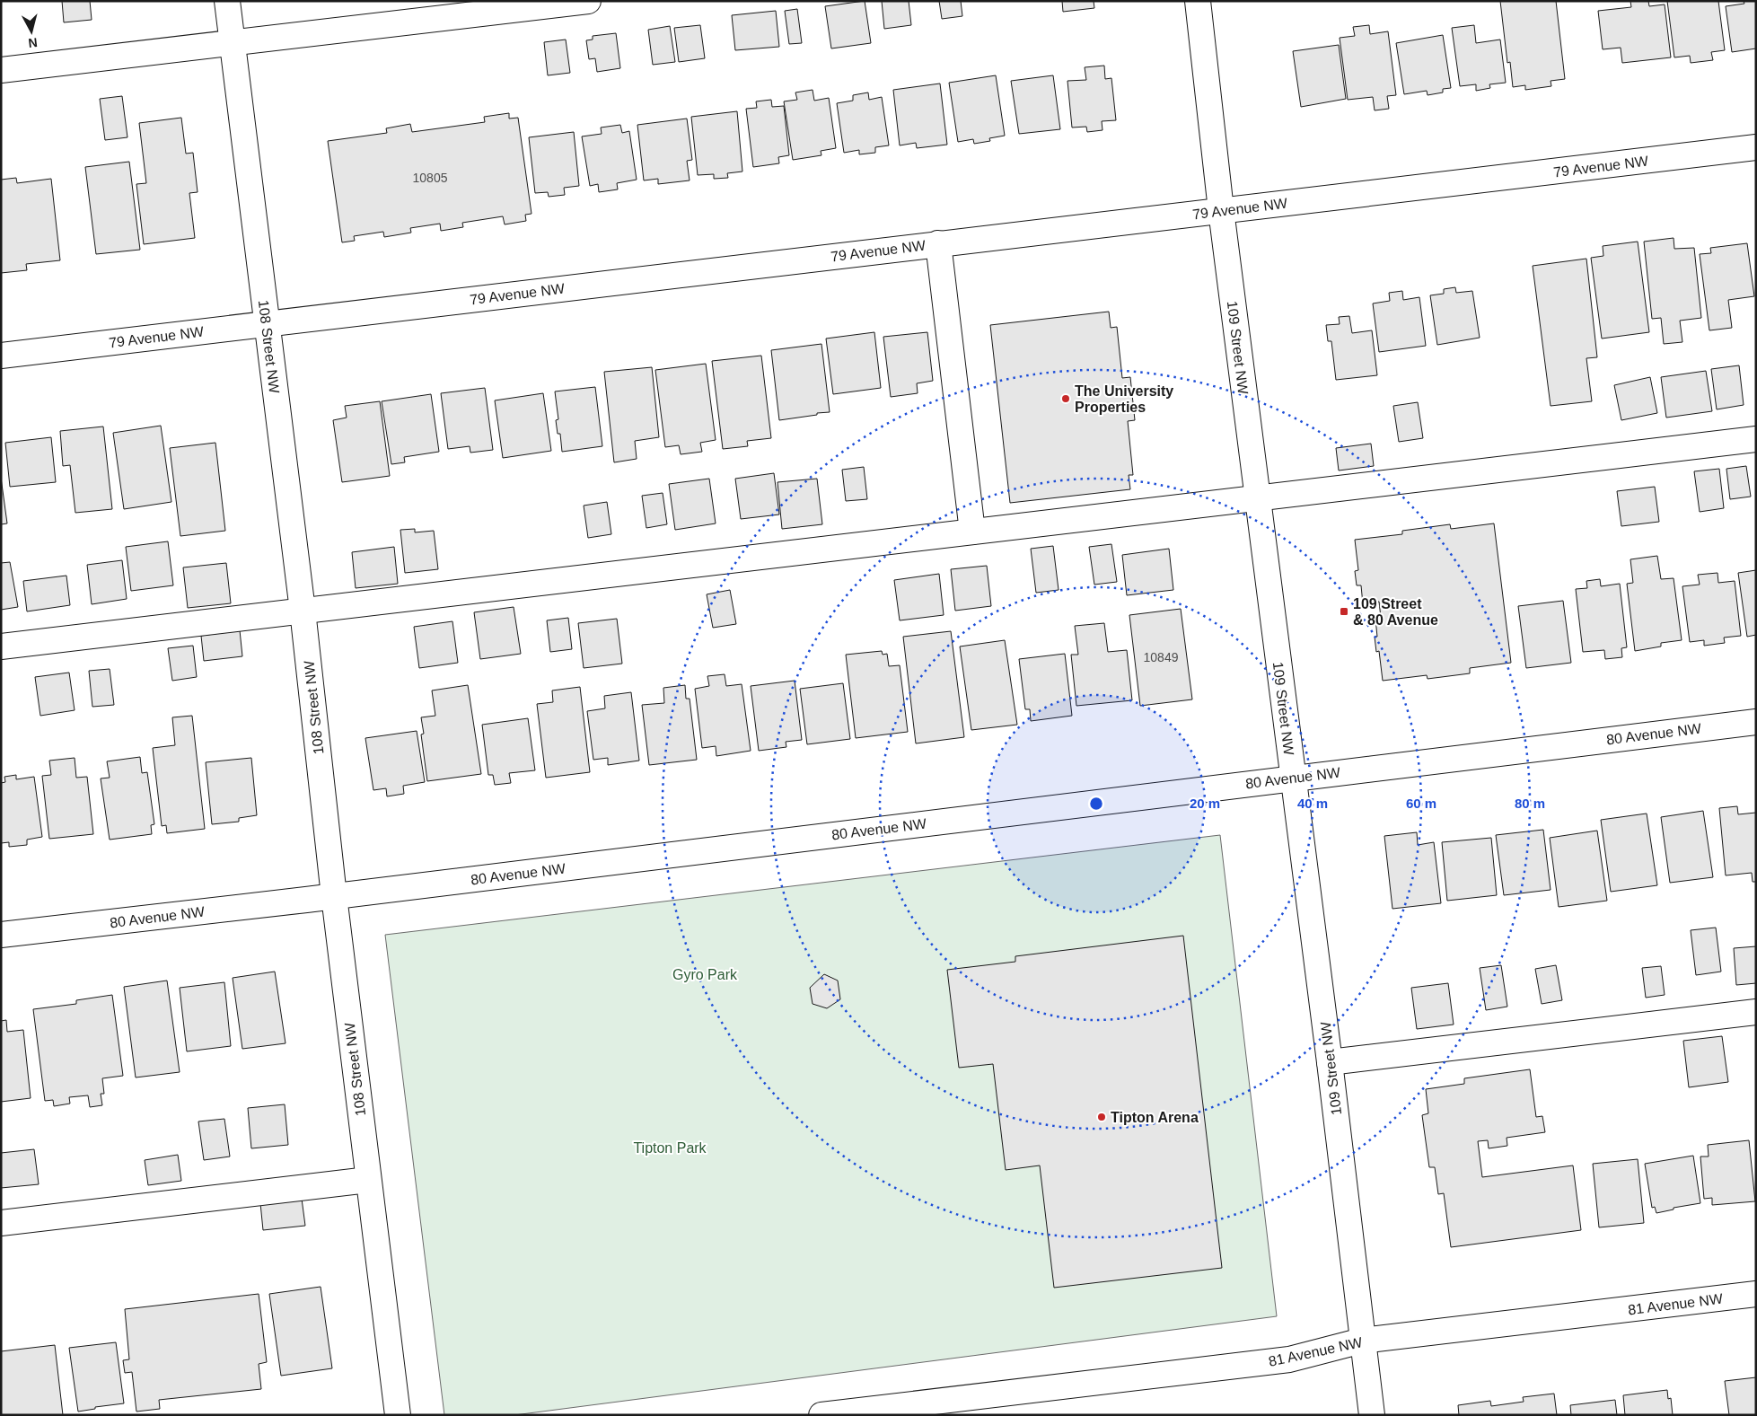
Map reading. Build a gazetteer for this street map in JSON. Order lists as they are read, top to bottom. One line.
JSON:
{"streets":{"street":["79 Avenue NW","108 Street NW","109 Street NW","80 Avenue NW","81 Avenue NW"]},"crossings":[["79 Avenue NW","108 Street NW"],["79 Avenue NW","109 Street NW"],["108 Street NW","80 Avenue NW"],["109 Street NW","80 Avenue NW"],["109 Street NW","81 Avenue NW"]],"parks":["Gyro Park","Tipton Park"],"places":{"other":["The University Properties","Tipton Arena"],"transit":["109 Street & 80 Avenue"]},"house_numbers":["10805","10849"],"north":"bottom","rings":["20 m","40 m","60 m","80 m"]}
